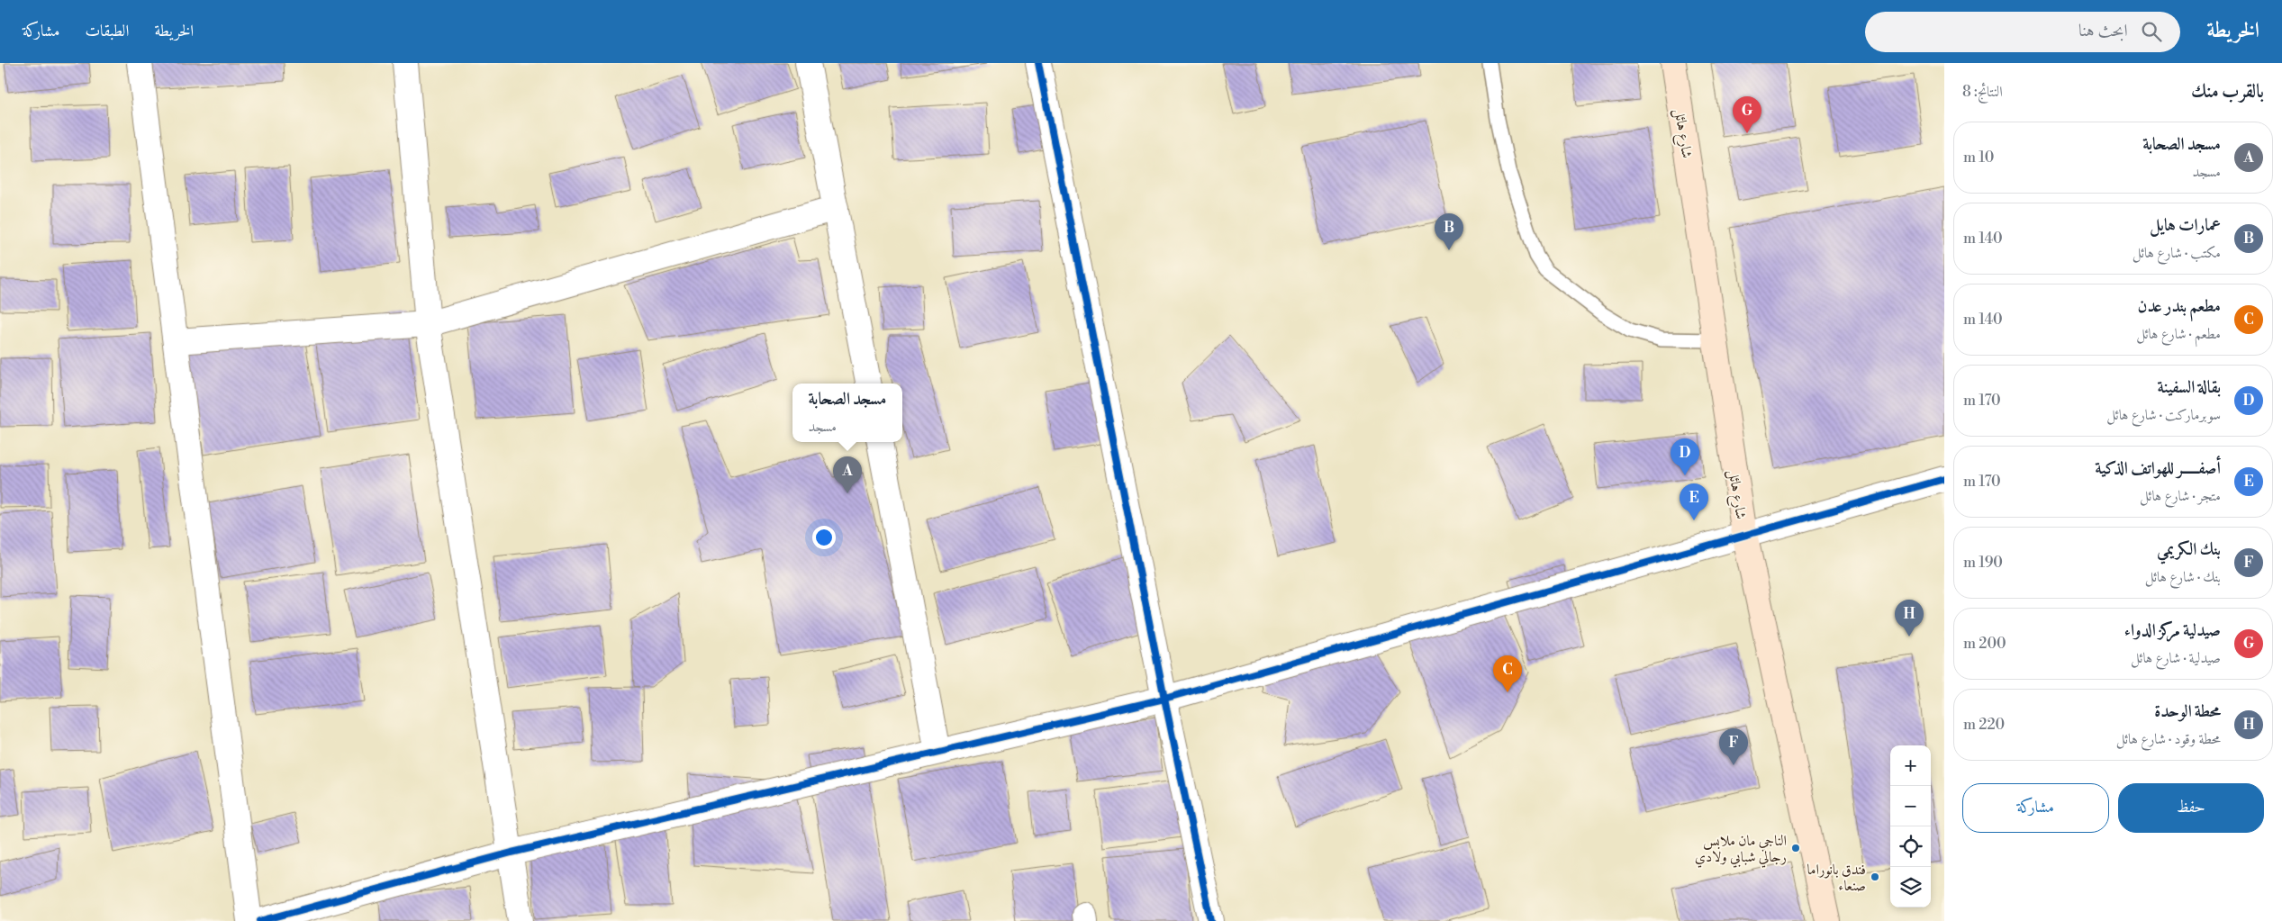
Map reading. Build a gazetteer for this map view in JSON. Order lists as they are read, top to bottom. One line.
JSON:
{"streets":{"street":["شارع هائل"]},"places":["الناجي مان ملابس رجالي شبابي ولادي","فندق بانوراما صنعاء"],"page":{"header":"الخريطة","search":"ابحث هنا","nav":["الخريطة","الطبقات","مشاركة"],"heading":["بالقرب منك","النتائج: 8"],"pins":["G","B","D","A","E","H","C","F"],"list":[{"mark":"A","name":"مسجد الصحابة","note":"مسجد","value":"10 m"},{"mark":"B","name":"عمارات هايل","note":"مكتب · شارع هائل","value":"140 m"},{"mark":"C","name":"مطعم بندر عدن","note":"مطعم · شارع هائل","value":"140 m"},{"mark":"D","name":"بقالة السفينة","note":"سوبرماركت · شارع هائل","value":"170 m"},{"mark":"E","name":"أصفـــــر للهواتف الذكية","note":"متجر · شارع هائل","value":"170 m"},{"mark":"F","name":"بنك الكريمي","note":"بنك · شارع هائل","value":"190 m"},{"mark":"G","name":"صيدلية مركز الدواء","note":"صيدلية · شارع هائل","value":"200 m"},{"mark":"H","name":"محطة الوحدة","note":"محطة وقود · شارع هائل","value":"220 m"}],"popup":["مسجد الصحابة","مسجد"],"map_buttons":["+","−"],"buttons":["حفظ","مشاركة"]}}
